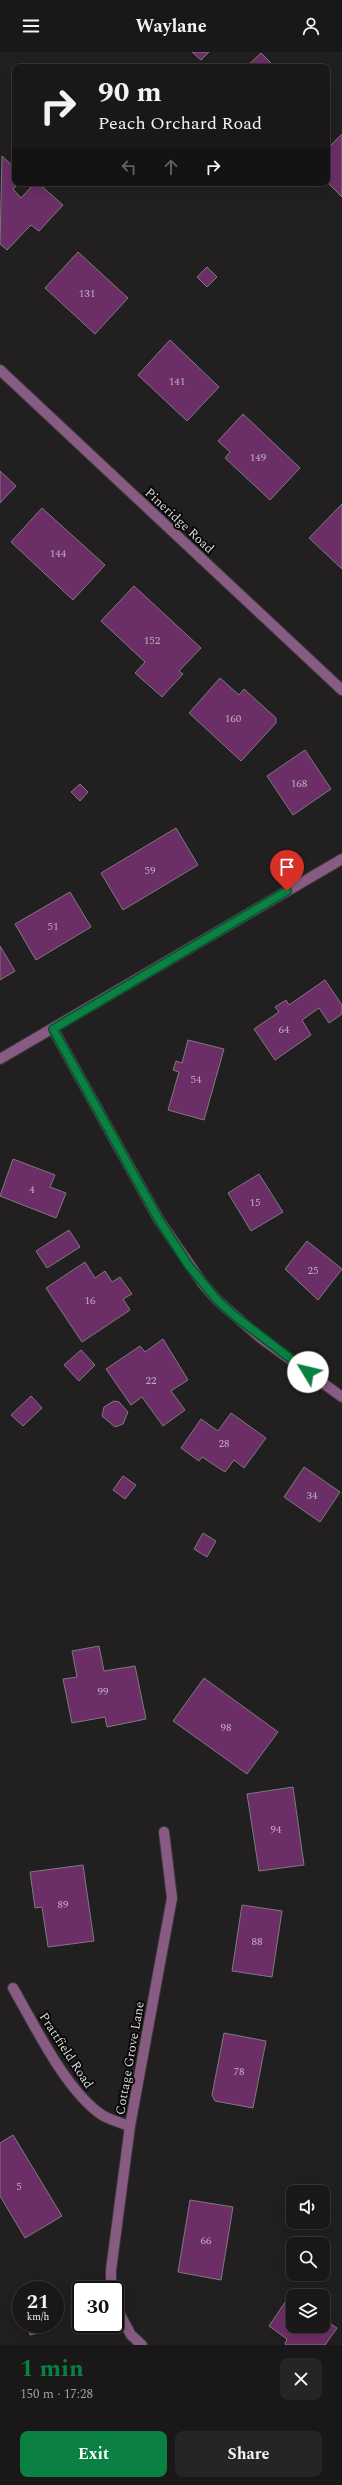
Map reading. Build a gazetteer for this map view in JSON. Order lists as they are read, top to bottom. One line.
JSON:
{"streets":{"street":["Pineridge Road","Prattfield Road","Cottage Grove Lane"]},"crossings":[["Prattfield Road","Cottage Grove Lane"]],"house_numbers":["131","141","149","144","152","160","168","59","51","64","54","4","15","25","16","22","28","34","99","98","94","89","88","78","5","66"],"page":{"header":"Waylane","turn":["90 m","Peach Orchard Road"],"speed":"21 km/h","limit":"30","heading":["1 min","150 m · 17:28"],"buttons":["Exit","Share"]}}
